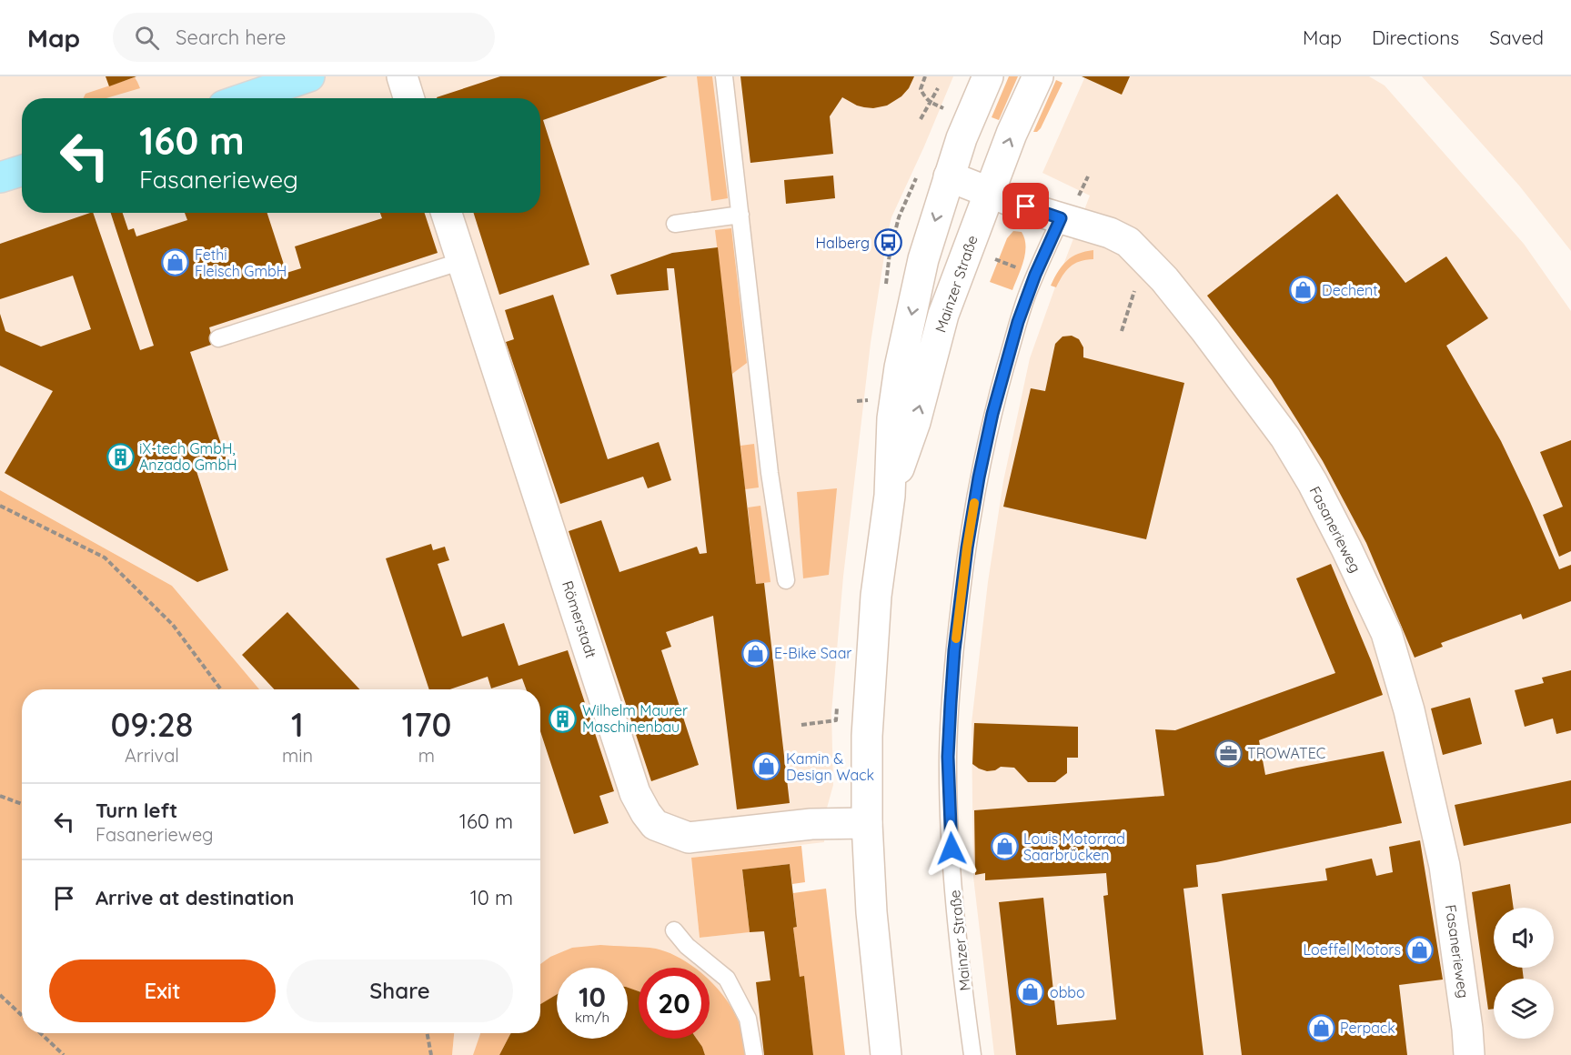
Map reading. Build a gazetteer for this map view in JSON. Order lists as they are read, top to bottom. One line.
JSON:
{"streets":{"street":["Mainzer Straße","Fasanerieweg","Römerstadt"]},"crossings":[["Mainzer Straße","Fasanerieweg"],["Mainzer Straße","Römerstadt"]],"places":{"bus stop":["Halberg"],"shop":["Fethi Fleisch GmbH","Dechent","E-Bike Saar","Kamin & Design Wack","Louis Motorrad Saarbrücken","Loeffel Motors","obbo","Perpack"],"building":["iX-tech GmbH, Anzado GmbH","Wilhelm Maurer Maschinenbau"],"office":["TROWATEC"]},"page":{"header":"Map","search":"Search here","nav":["Map","Directions","Saved"],"turn":["160 m","Fasanerieweg"],"eta":["09:28","Arrival","1","min","170","m"],"list":[{"name":"Turn left","note":"Fasanerieweg","value":"160 m"},{"name":"Arrive at destination","value":"10 m"}],"buttons":["Exit","Share"],"speed":"10 km/h","limit":"20"}}
